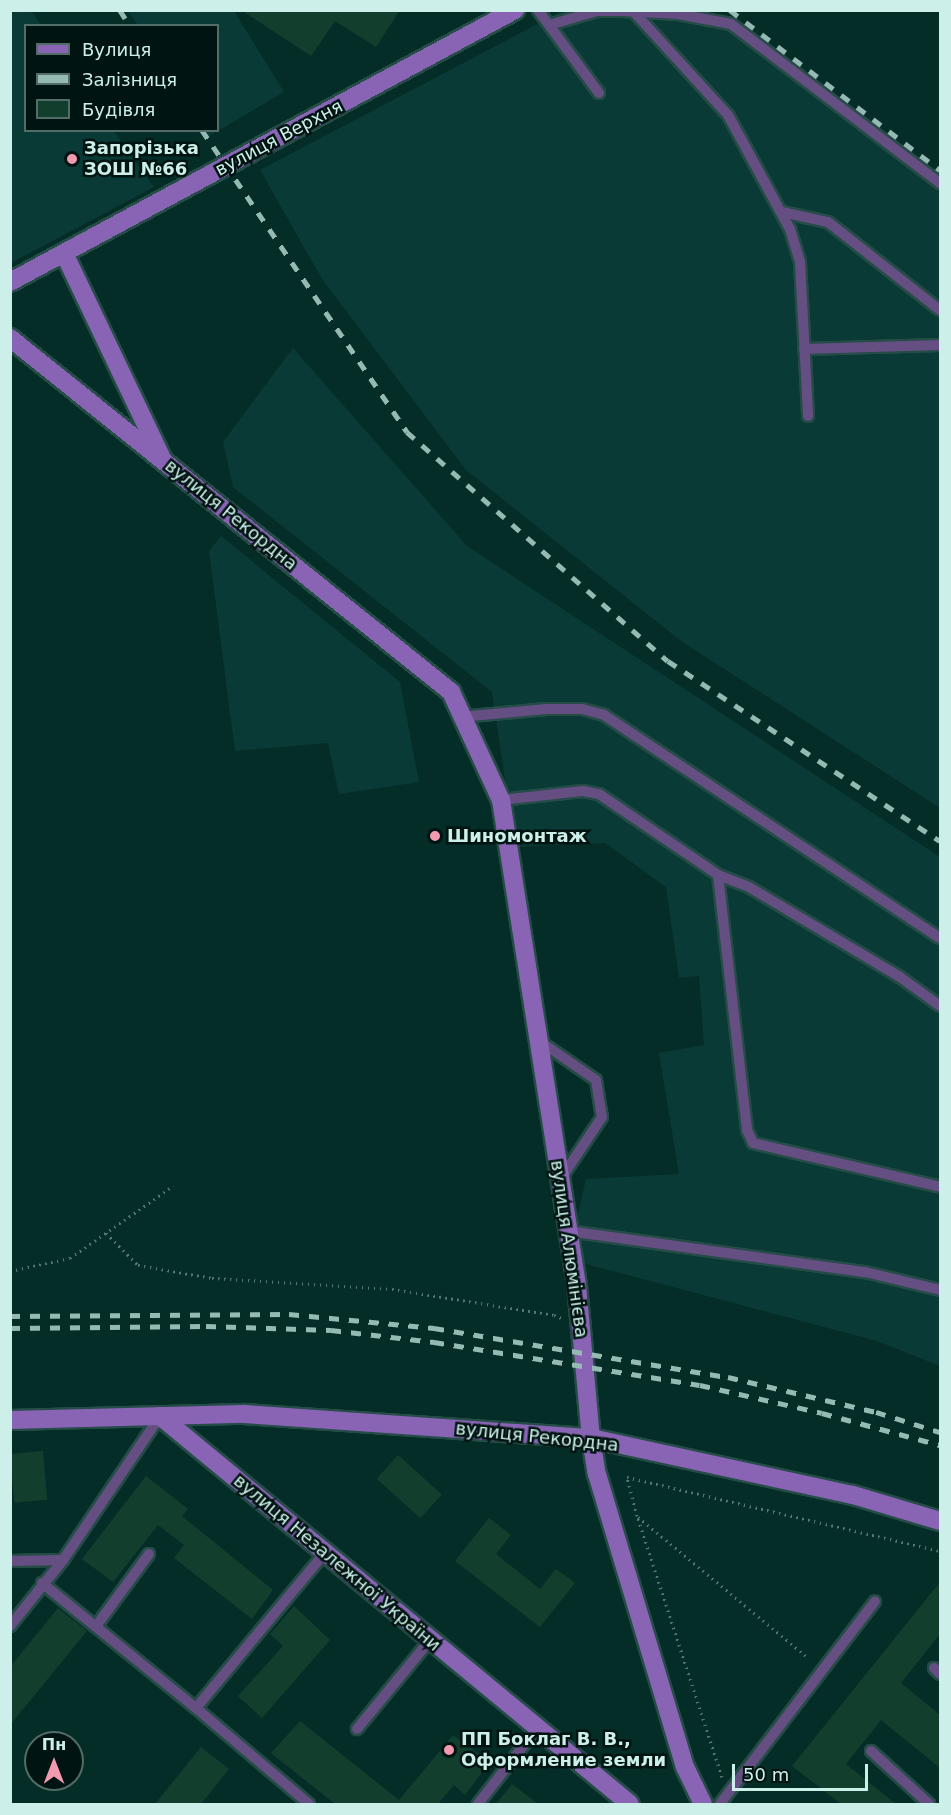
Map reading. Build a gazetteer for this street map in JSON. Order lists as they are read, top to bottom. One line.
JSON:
{"streets":{"street":["вулиця Верхня","вулиця Рекордна","вулиця Алюмінієва","вулиця Незалежної України"]},"crossings":[["вулиця Рекордна","вулиця Алюмінієва"],["вулиця Рекордна","вулиця Незалежної України"]],"places":["Запорізька ЗОШ №66","Шиномонтаж","ПП Боклаг В. В., Оформление земли"],"legend":["Вулиця","Залізниця","Будівля"],"scale_bar":"50 m","north":"top"}
